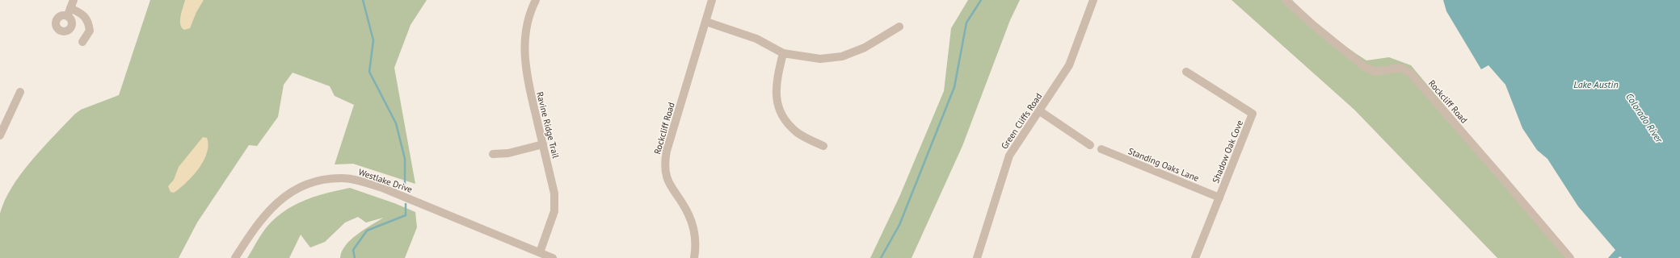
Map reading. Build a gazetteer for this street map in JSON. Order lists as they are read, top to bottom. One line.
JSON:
{"streets":{"street":["Rockcliff Road","Green Cliffs Road","Ravine Ridge Trail","Shadow Oak Cove","Standing Oaks Lane","Westlake Drive"]},"crossings":[["Ravine Ridge Trail","Westlake Drive"],["Shadow Oak Cove","Standing Oaks Lane"]],"water":["Lake Austin","Colorado River"]}
